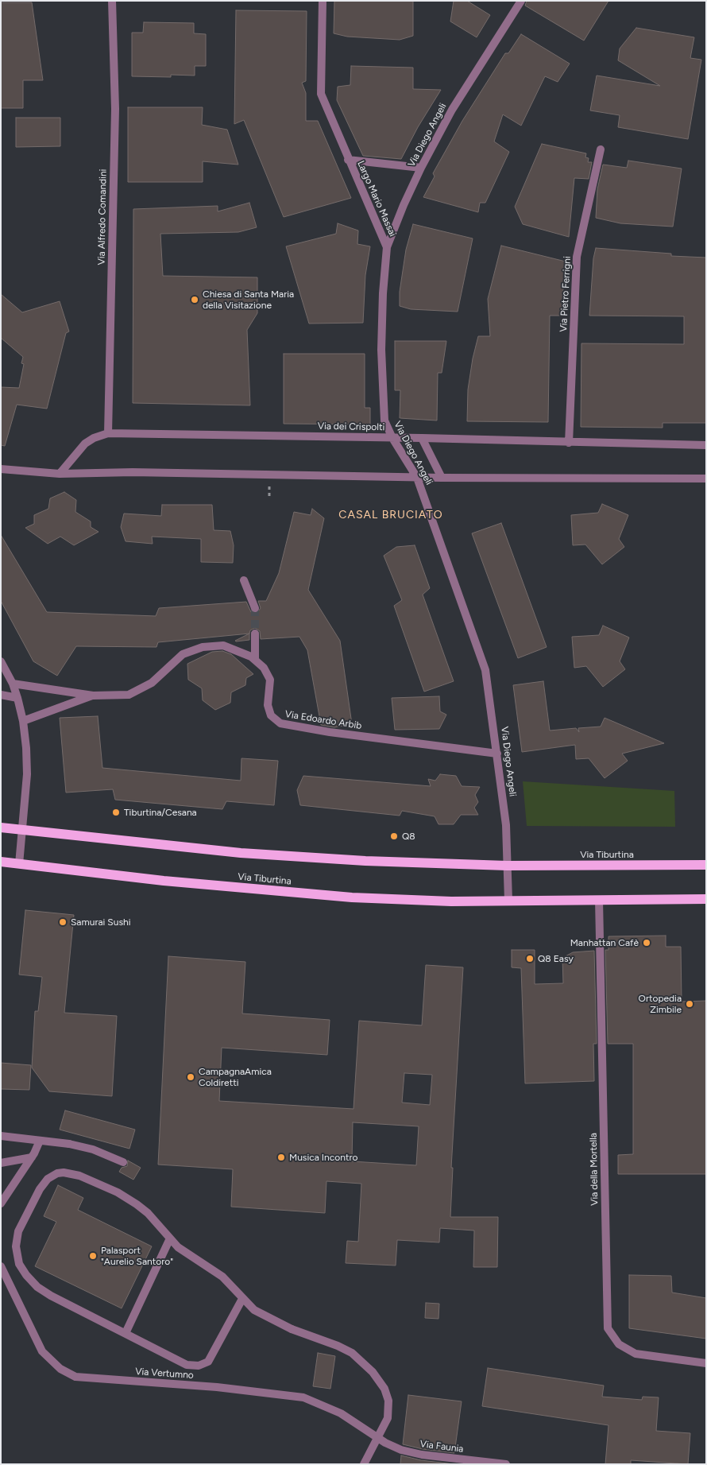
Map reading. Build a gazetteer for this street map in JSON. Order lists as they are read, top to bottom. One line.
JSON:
{"streets":{"main road":["Via Tiburtina"],"street":["Via Diego Angeli","Largo Mario Massai","Via Alfredo Comandini","Via Pietro Ferrigni","Via dei Crispolti","Via Edoardo Arbib","Via della Mortella","Via Vertumno","Via Faunia"]},"crossings":[["Via Diego Angeli","Largo Mario Massai"],["Via Diego Angeli","Via dei Crispolti"],["Via Diego Angeli","Via Edoardo Arbib"],["Via Diego Angeli","Via Tiburtina"],["Via Alfredo Comandini","Via dei Crispolti"],["Via Pietro Ferrigni","Via dei Crispolti"],["Via Tiburtina","Via della Mortella"],["Via Vertumno","Via Faunia"]],"districts":["CASAL BRUCIATO"],"places":["Chiesa di Santa Maria della Visitazione","Tiburtina/Cesana","Q8","Samurai Sushi","Manhattan Cafè","Q8 Easy","Ortopedia Zimbile","CampagnaAmica Coldiretti","Musica Incontro","Palasport \"Aurelio Santoro\""]}
